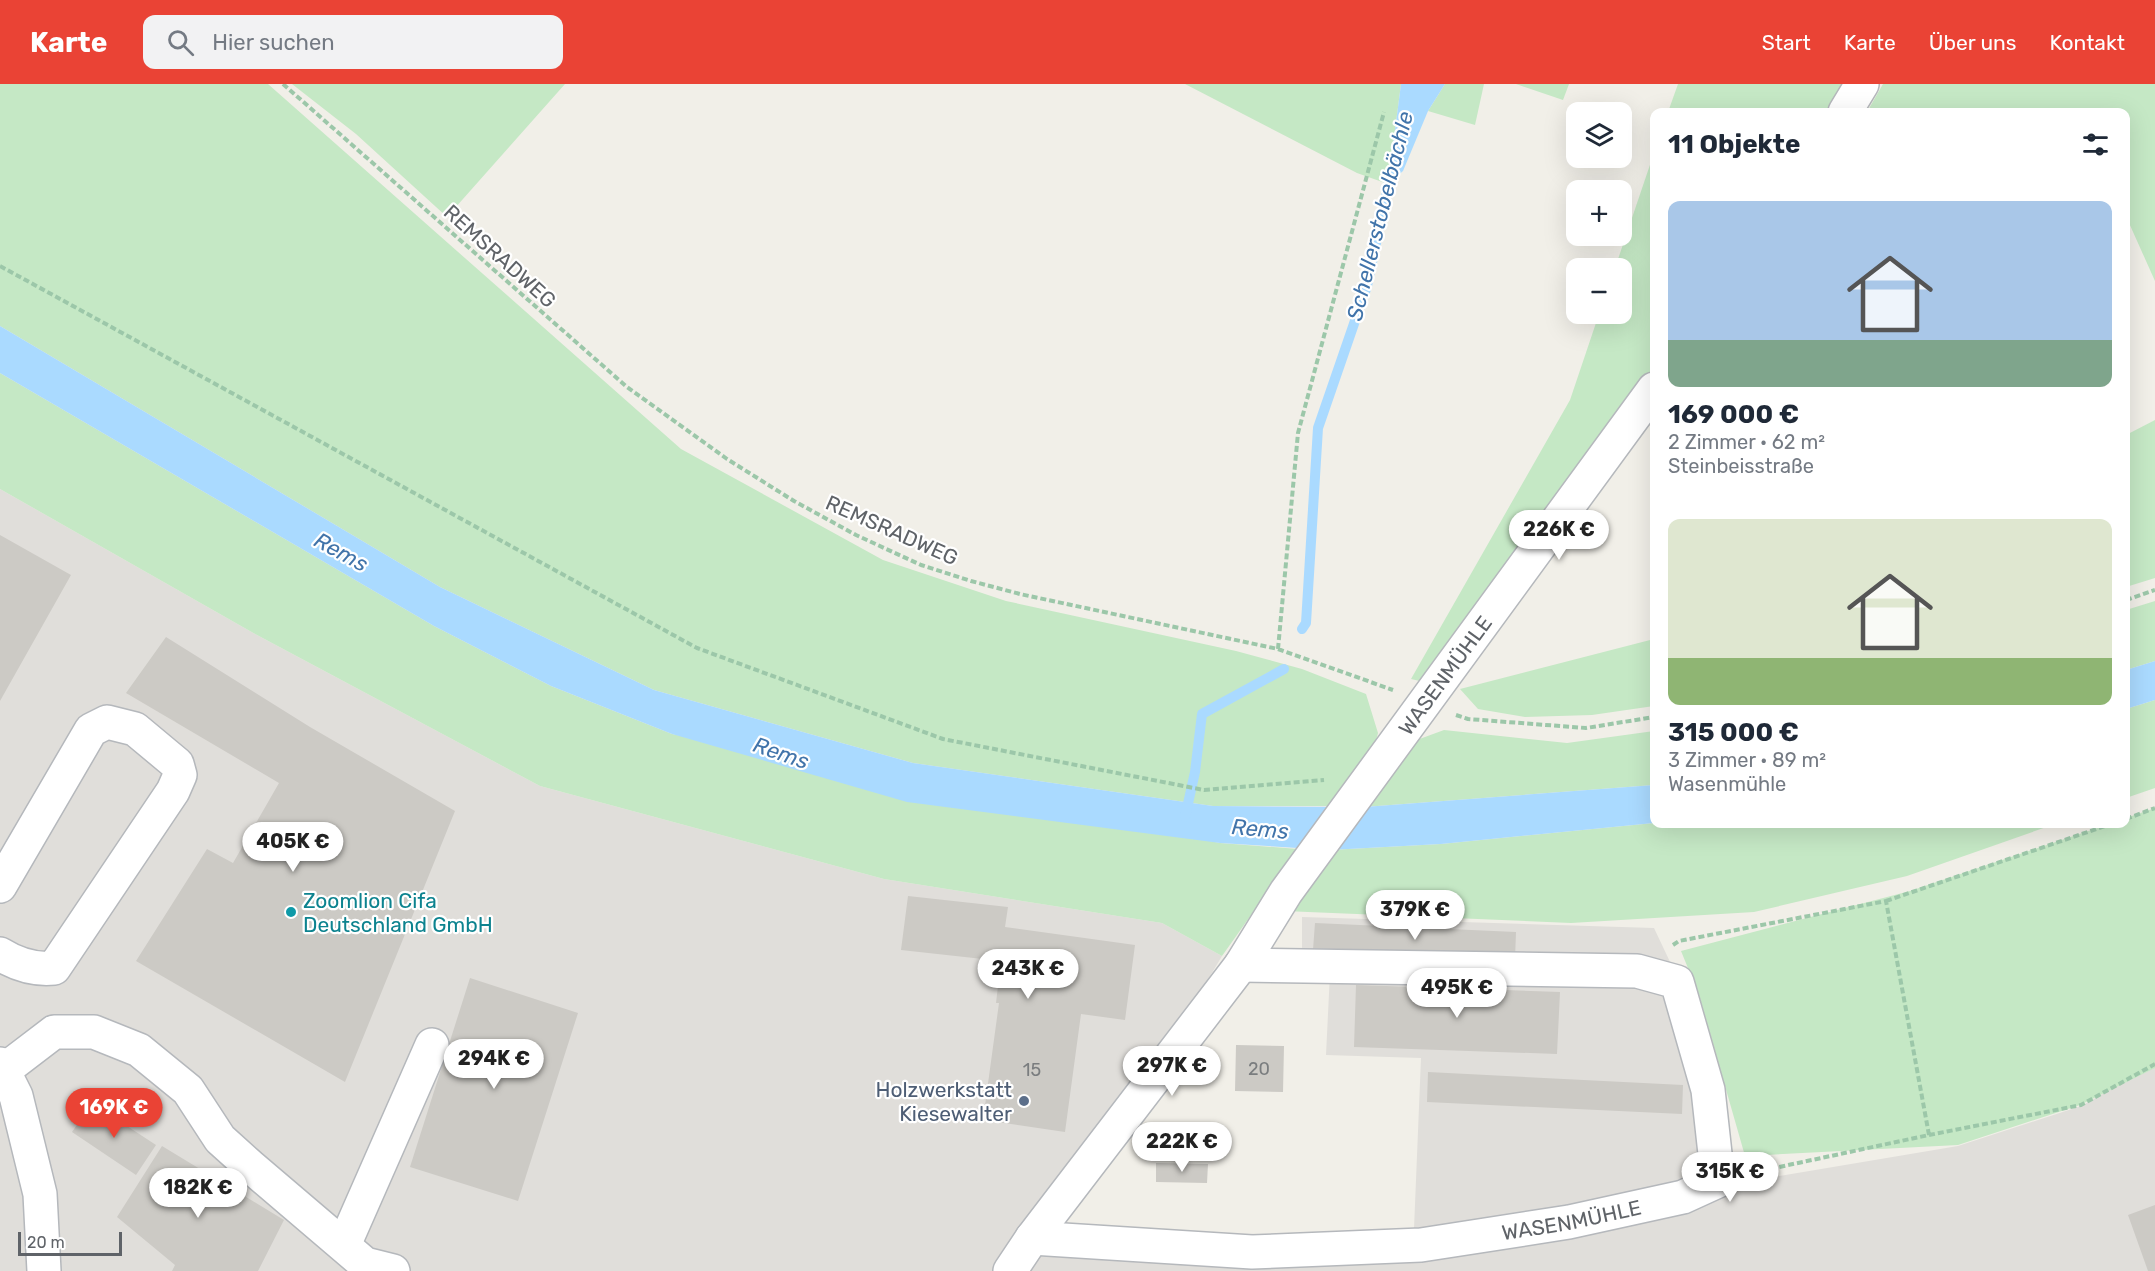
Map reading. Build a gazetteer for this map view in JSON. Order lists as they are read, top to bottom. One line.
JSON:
{"streets":{"street":["WASENMÜHLE"],"path":["REMSRADWEG"]},"crossings":[["REMSRADWEG","WASENMÜHLE"]],"water":["Schellerstobelbächle","Rems"],"places":["Zoomlion Cifa Deutschland GmbH","Holzwerkstatt Kiesewalter"],"house_numbers":["20","15"],"scale_bar":"20 m","page":{"header":"Karte","search":"Hier suchen","nav":["Start","Karte","Über uns","Kontakt"],"map_buttons":["+","−"],"heading":"11 Objekte","list":[{"name":"169 000 €","note":"2 Zimmer · 62 m² · Steinbeisstraße"},{"name":"315 000 €","note":"3 Zimmer · 89 m² · Wasenmühle"}],"price":["226K €","405K €","379K €","243K €","495K €","294K €","297K €","169K €","222K €","315K €","182K €"],"scale":"20 m"}}
